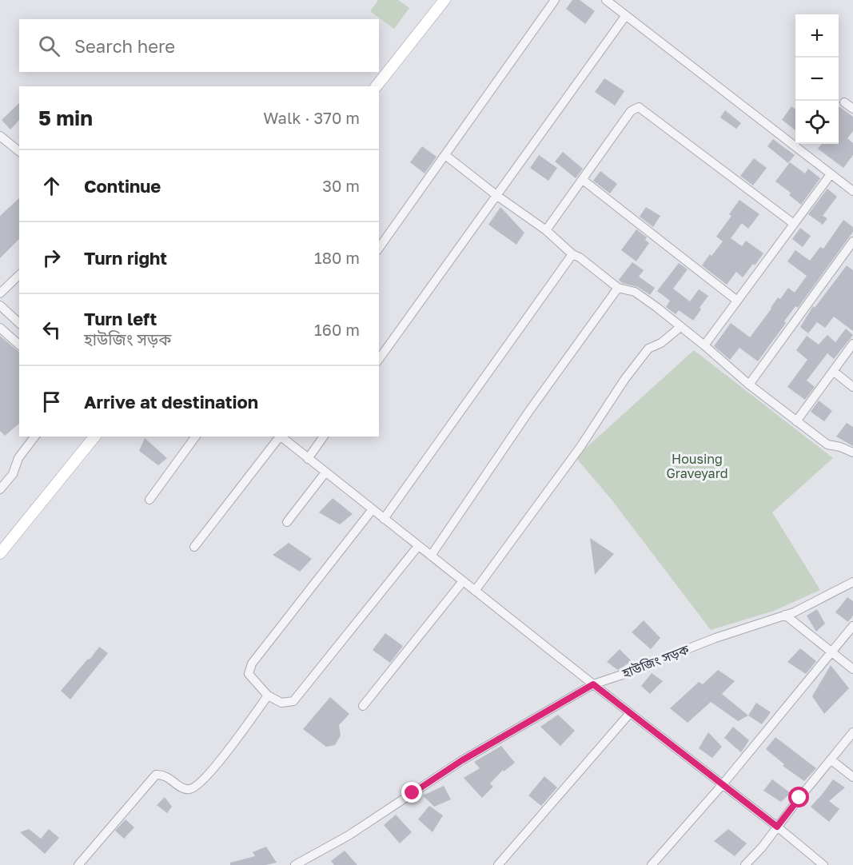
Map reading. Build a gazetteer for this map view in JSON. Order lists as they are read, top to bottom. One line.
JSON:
{"streets":{"street":["হাউজিং সড়ক"]},"parks":["Housing Graveyard"],"page":{"map_buttons":["+","−"],"search":"Search here","heading":["5 min","Walk · 370 m"],"list":[["Continue","30 m"],["Turn right","180 m"],["Turn left","হাউজিং সড়ক","160 m"],"Arrive at destination"]}}
